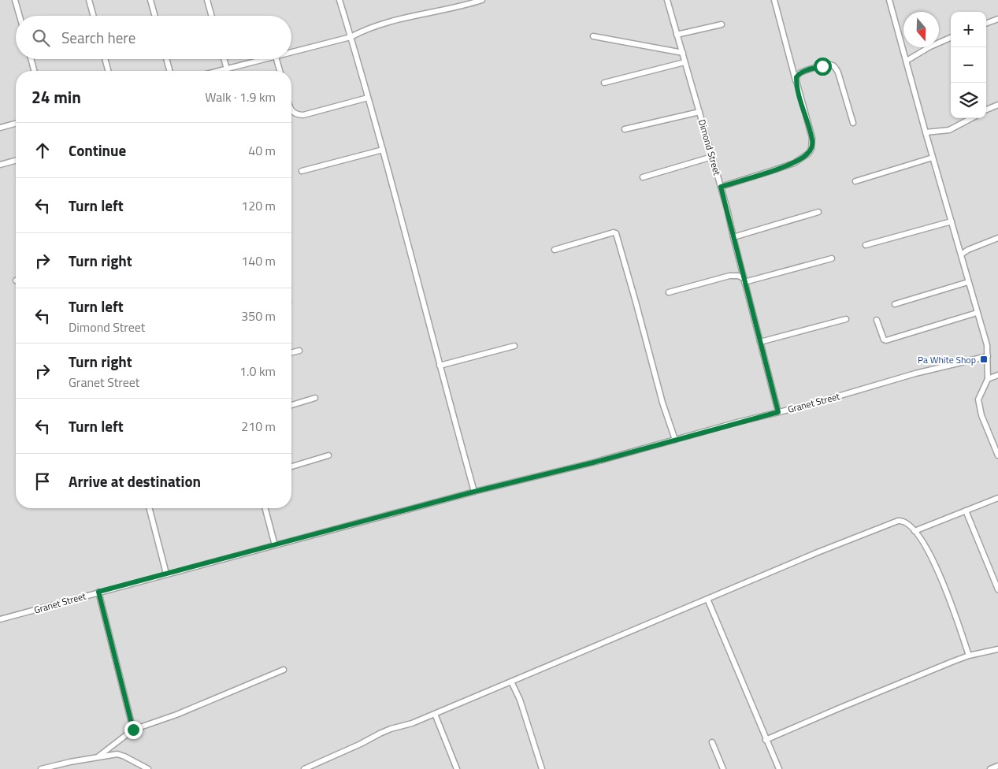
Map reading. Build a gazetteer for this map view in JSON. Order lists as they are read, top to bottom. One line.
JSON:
{"streets":{"street":["Dimond Street","Granet Street"]},"crossings":[["Dimond Street","Granet Street"]],"places":{"transit":["Pa White Shop"]},"north":"bottom","page":{"map_buttons":["+","−"],"search":"Search here","heading":["24 min","Walk · 1.9 km"],"list":[["Continue","40 m"],["Turn left","120 m"],["Turn right","140 m"],["Turn left","Dimond Street","350 m"],["Turn right","Granet Street","1.0 km"],["Turn left","210 m"],"Arrive at destination"]}}
